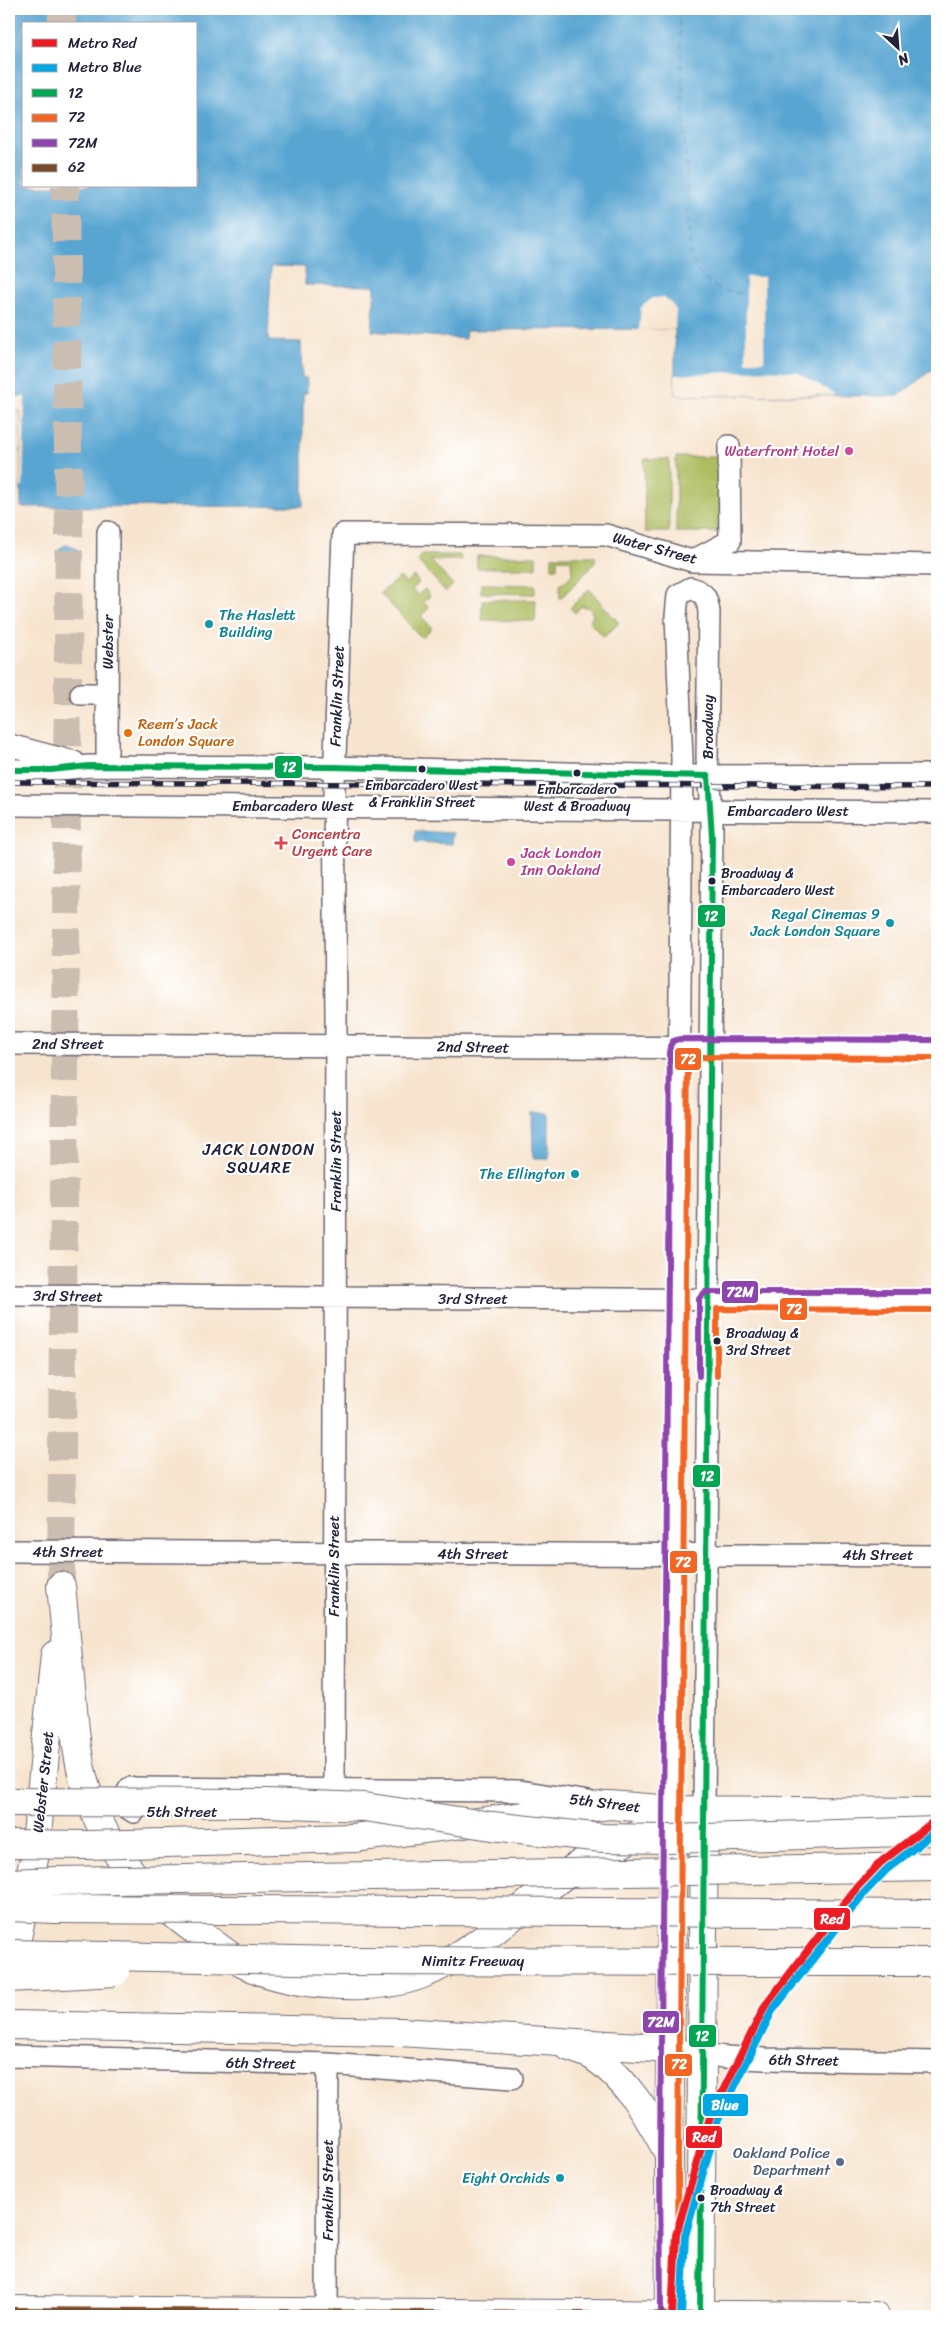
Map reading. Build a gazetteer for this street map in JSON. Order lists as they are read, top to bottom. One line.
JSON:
{"streets":{"main road":["Broadway","Webster Street","5th Street","Nimitz Freeway"],"street":["Water Street","Webster","Franklin Street","Embarcadero West","2nd Street","3rd Street","4th Street","6th Street"]},"crossings":[["Water Street","Franklin Street"],["Franklin Street","Embarcadero West"],["Franklin Street","2nd Street"],["Franklin Street","3rd Street"],["Franklin Street","4th Street"],["Franklin Street","5th Street"],["Franklin Street","6th Street"],["Broadway","Embarcadero West"],["Broadway","2nd Street"],["Broadway","3rd Street"],["Broadway","4th Street"],["Broadway","Webster Street"],["Broadway","5th Street"],["Broadway","6th Street"],["Webster Street","5th Street"]],"districts":["JACK LONDON SQUARE"],"places":{"other":["Waterfront Hotel","The Haslett Building","Reem’s Jack London Square","Embarcadero West & Franklin Street","Embarcadero West & Broadway","Jack London Inn Oakland","Broadway & Embarcadero West","Regal Cinemas 9 Jack London Square","The Ellington","Broadway & 3rd Street","Oakland Police Department","Eight Orchids","Broadway & 7th Street"],"health":["Concentra Urgent Care"]},"lines":["transit line 12","transit line 72M","transit line 72","metro line Red","metro line Blue","transit line 62"],"legend":["Metro Red","Metro Blue","12","72","72M","62"],"north":"bottom right"}
